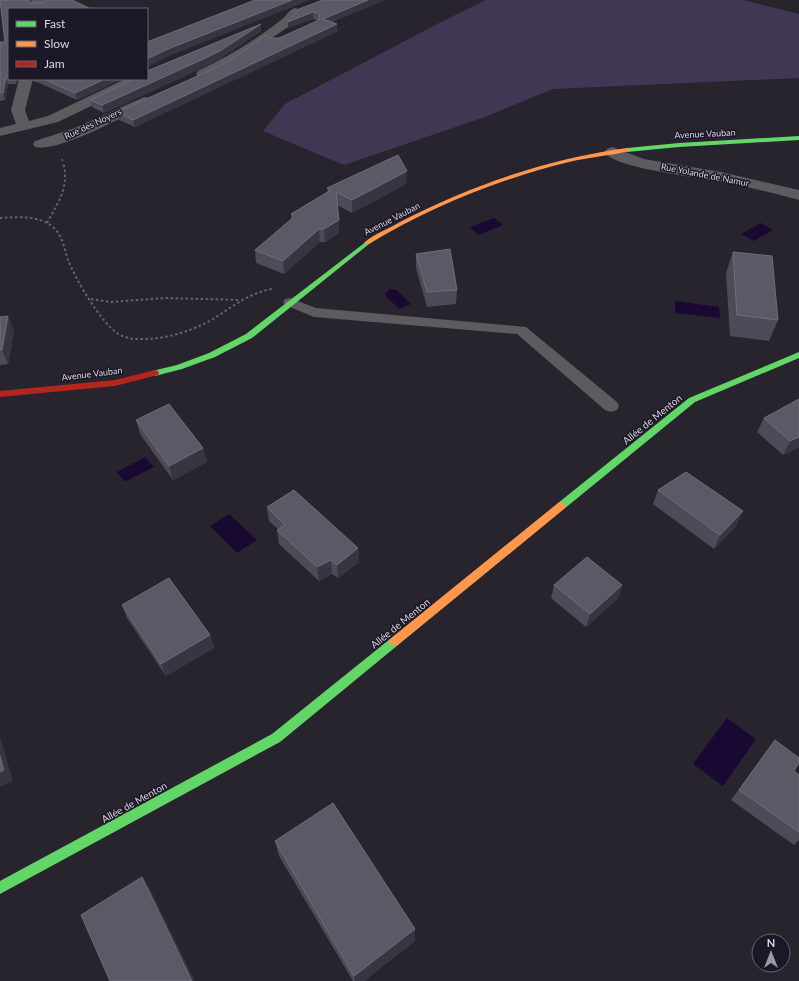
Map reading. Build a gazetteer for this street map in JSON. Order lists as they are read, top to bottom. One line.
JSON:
{"streets":{"main road":["Avenue Vauban","Allée de Menton"],"street":["Rue des Noyers","Rue Yolande de Namur"]},"crossings":[["Avenue Vauban","Rue Yolande de Namur"]],"legend":["Fast","Slow","Jam"],"north":"top"}
